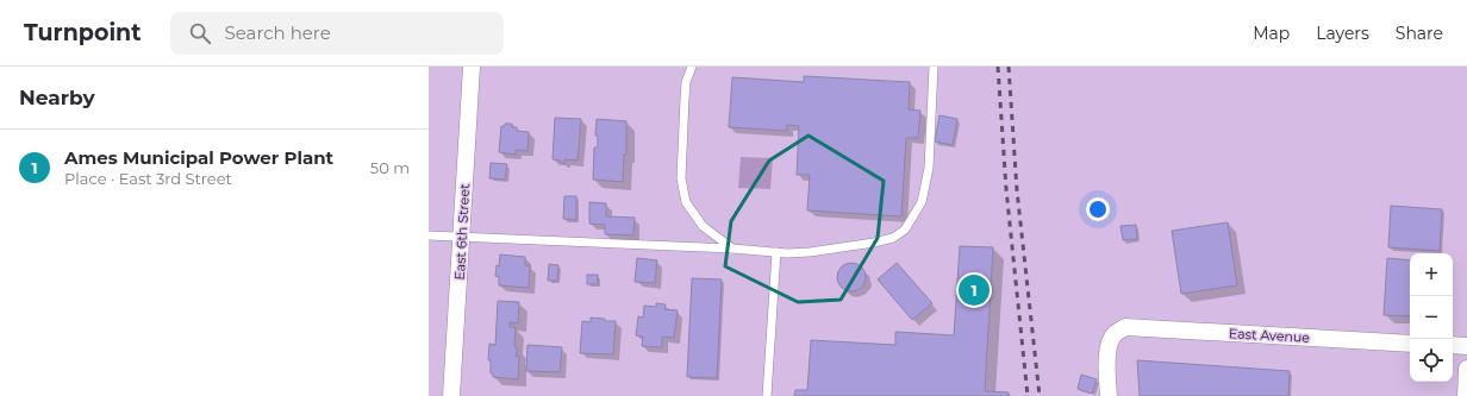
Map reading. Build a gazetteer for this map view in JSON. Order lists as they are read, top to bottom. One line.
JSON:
{"streets":{"street":["East 6th Street","East Avenue"]},"page":{"header":"Turnpoint","search":"Search here","nav":["Map","Layers","Share"],"heading":"Nearby","list":[{"mark":"1","name":"Ames Municipal Power Plant","note":"Place · East 3rd Street","value":"50 m"}],"map_buttons":["+","−"],"pins":"1"}}
